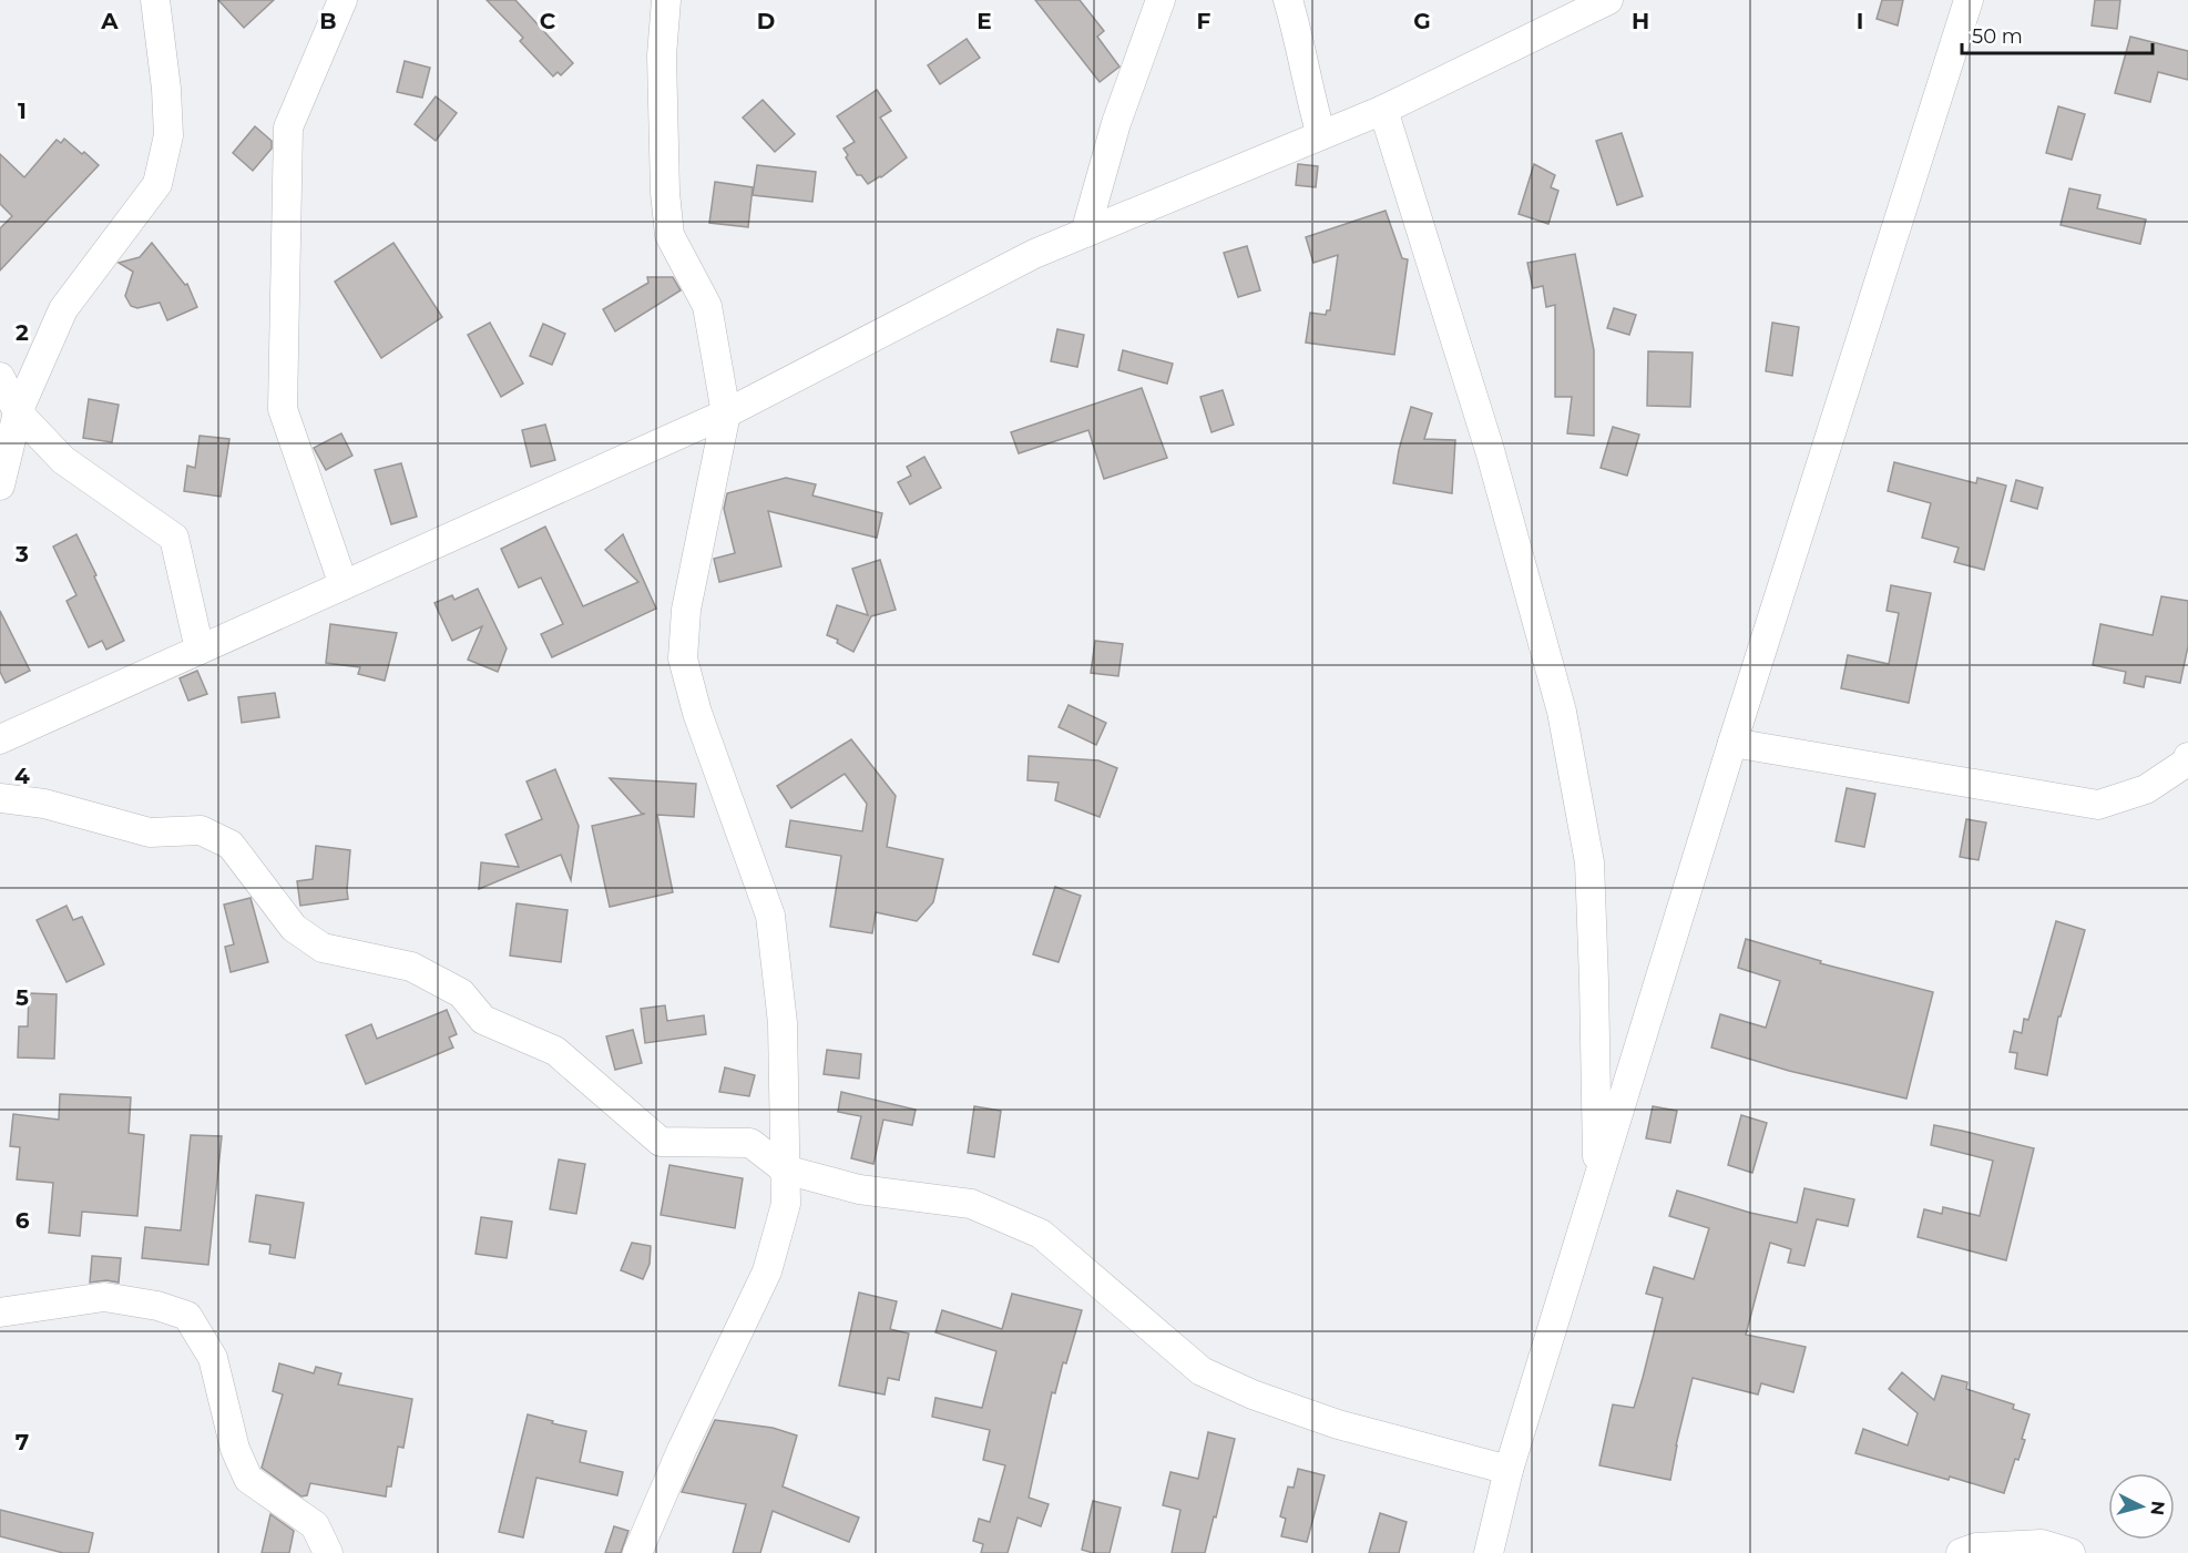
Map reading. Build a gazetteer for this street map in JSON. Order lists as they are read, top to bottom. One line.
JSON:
{"scale_bar":"50 m","north":"right","grid":{"columns":["A","B","C","D","E","F","G","H","I"],"rows":["1","2","3","4","5","6","7"]}}
